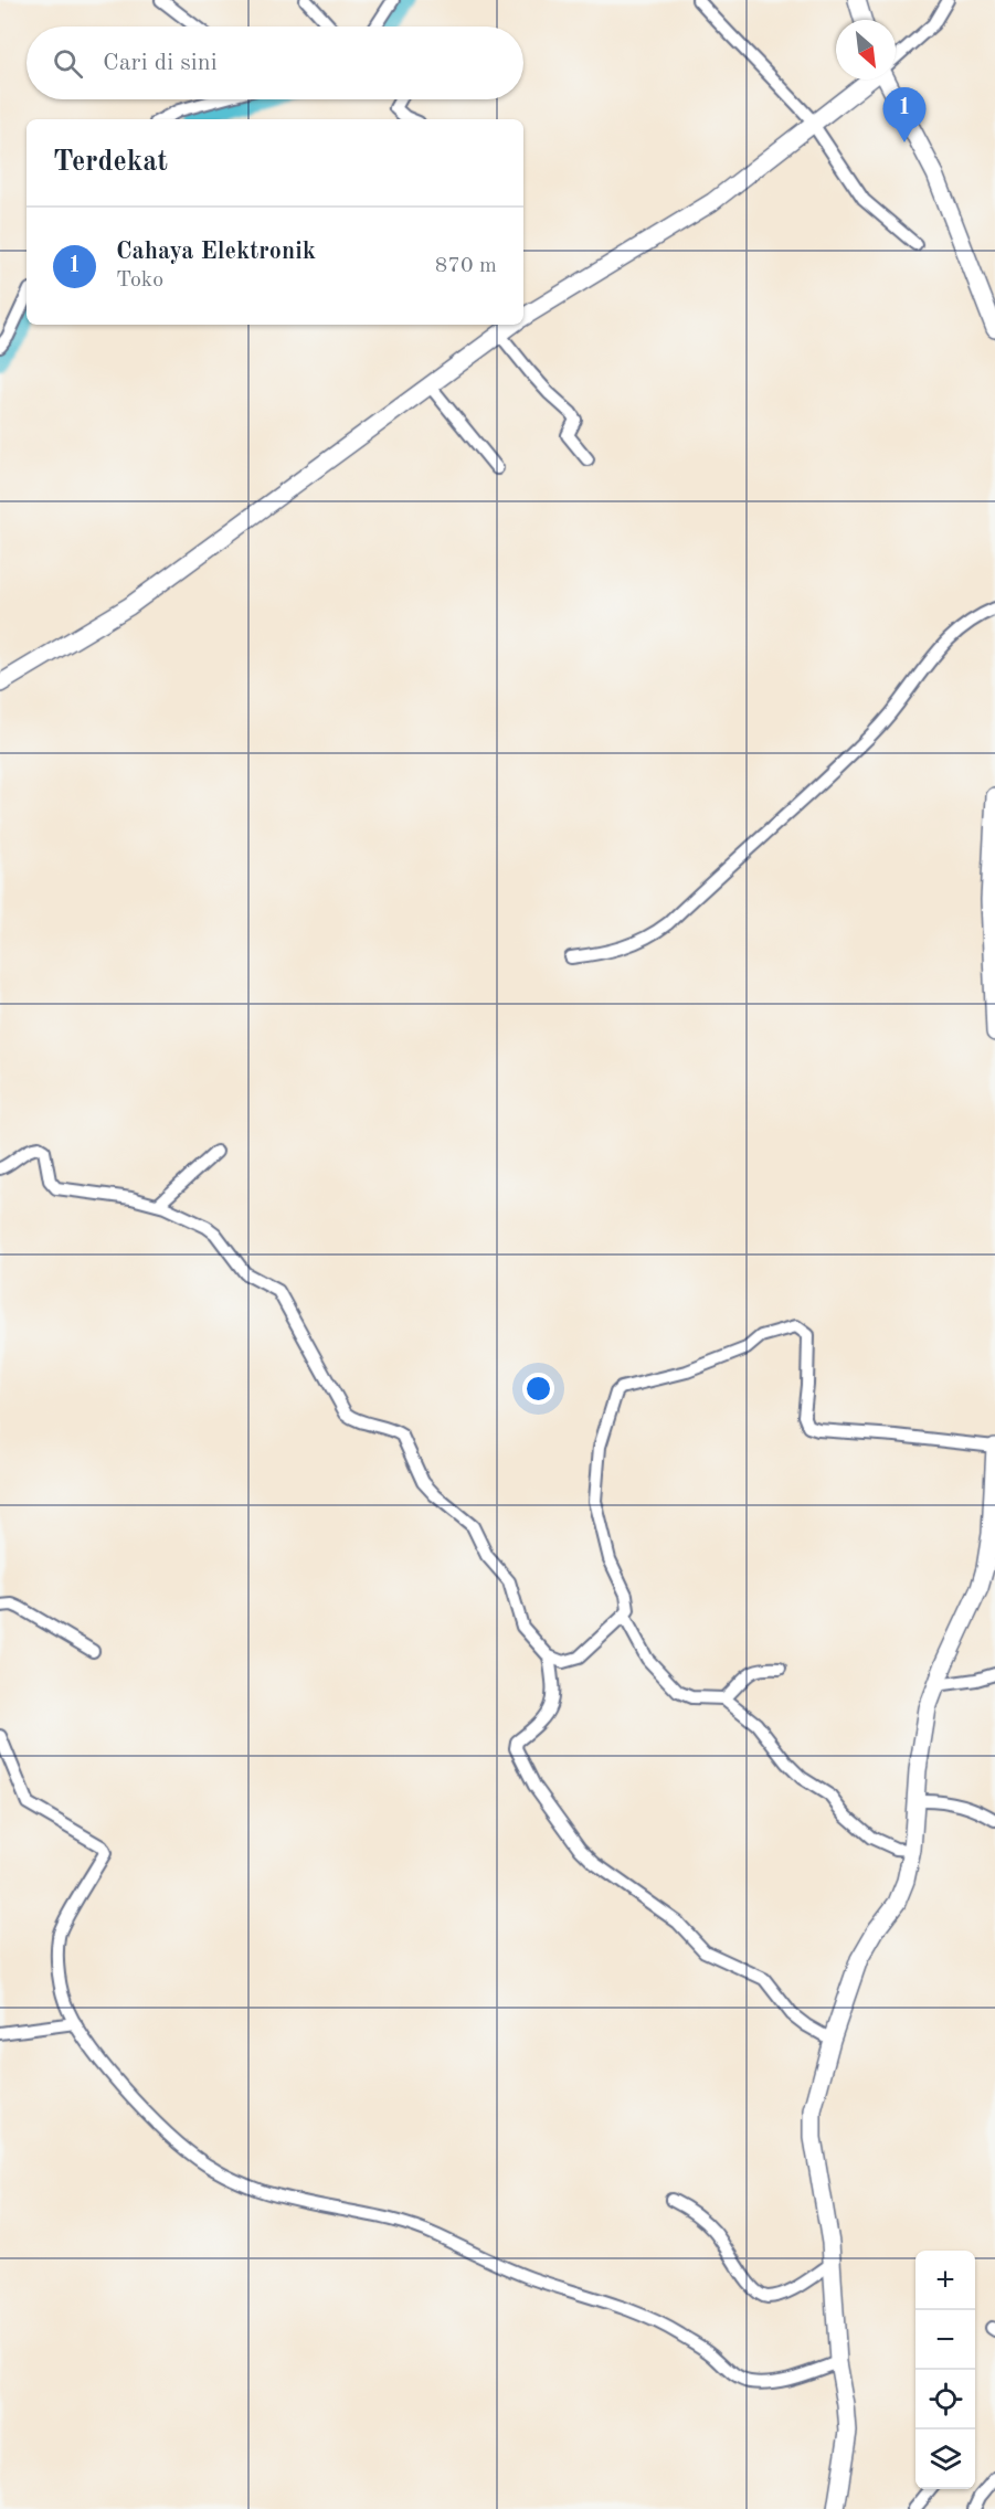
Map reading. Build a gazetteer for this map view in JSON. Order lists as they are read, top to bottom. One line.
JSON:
{"north":"bottom right","page":{"search":"Cari di sini","pins":"1","heading":"Terdekat","list":[{"mark":"1","name":"Cahaya Elektronik","note":"Toko","value":"870 m"}],"map_buttons":["+","−"]}}
